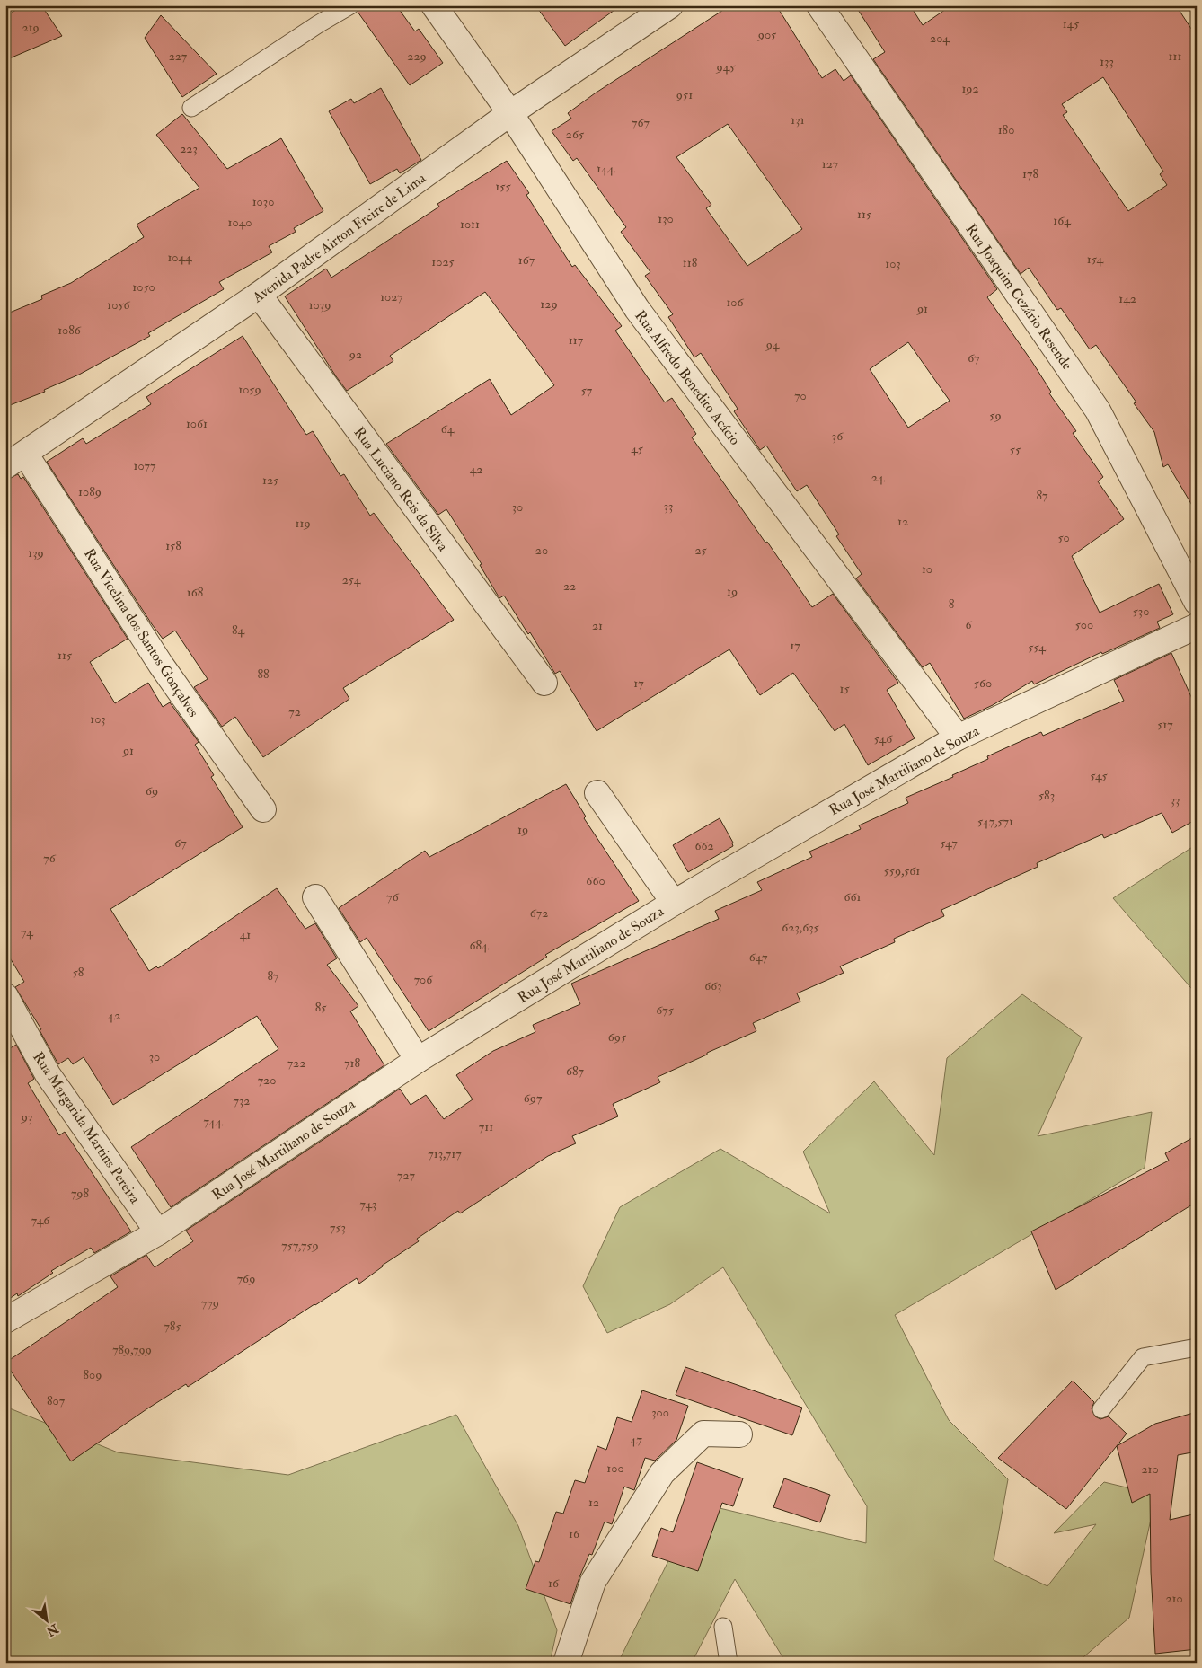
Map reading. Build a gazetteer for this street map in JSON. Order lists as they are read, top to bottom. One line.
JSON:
{"streets":{"street":["Avenida Padre Airton Freire de Lima","Rua Joaquim Cezário Resende","Rua Alfredo Benedito Acácio","Rua Luciano Reis da Silva","Rua Vicelina dos Santos Gonçalves","Rua José Martiliano de Souza","Rua Margarida Martins Pereira"]},"crossings":[["Avenida Padre Airton Freire de Lima","Rua Alfredo Benedito Acácio"],["Avenida Padre Airton Freire de Lima","Rua Luciano Reis da Silva"],["Avenida Padre Airton Freire de Lima","Rua Vicelina dos Santos Gonçalves"],["Rua Alfredo Benedito Acácio","Rua José Martiliano de Souza"],["Rua José Martiliano de Souza","Rua Margarida Martins Pereira"]],"house_numbers":["145","219","905","204","227","229","111","133","945","192","951","131","767","180","265","223","127","144","178","155","1030","115","130","164","1040","1011","1044","154","167","1025","118","103","1050","1027","142","106","129","1056","1039","91","1086","117","94","92","67","1059","57","70","59","1061","64","36","45","55","1077","42","24","125","1089","87","33","30","12","119","50","158","20","25","139","10","254","22","19","168","8","530","6","500","21","84","17","554","115","88","17","560","15","72","103","517","546","91","545","69","583","33","547,571","19","67","547","662","76","559,561","660","76","661","672","623,635","74","41","684","647","58","87","706","663","85","675","42","695","30","722","718","687","720","697","732","93","744","711","713,717","727","798","743","746","753","757,759","769","779","785","789,799","809","807","300","47","100","210","12","16","16","210"],"north":"bottom right"}
